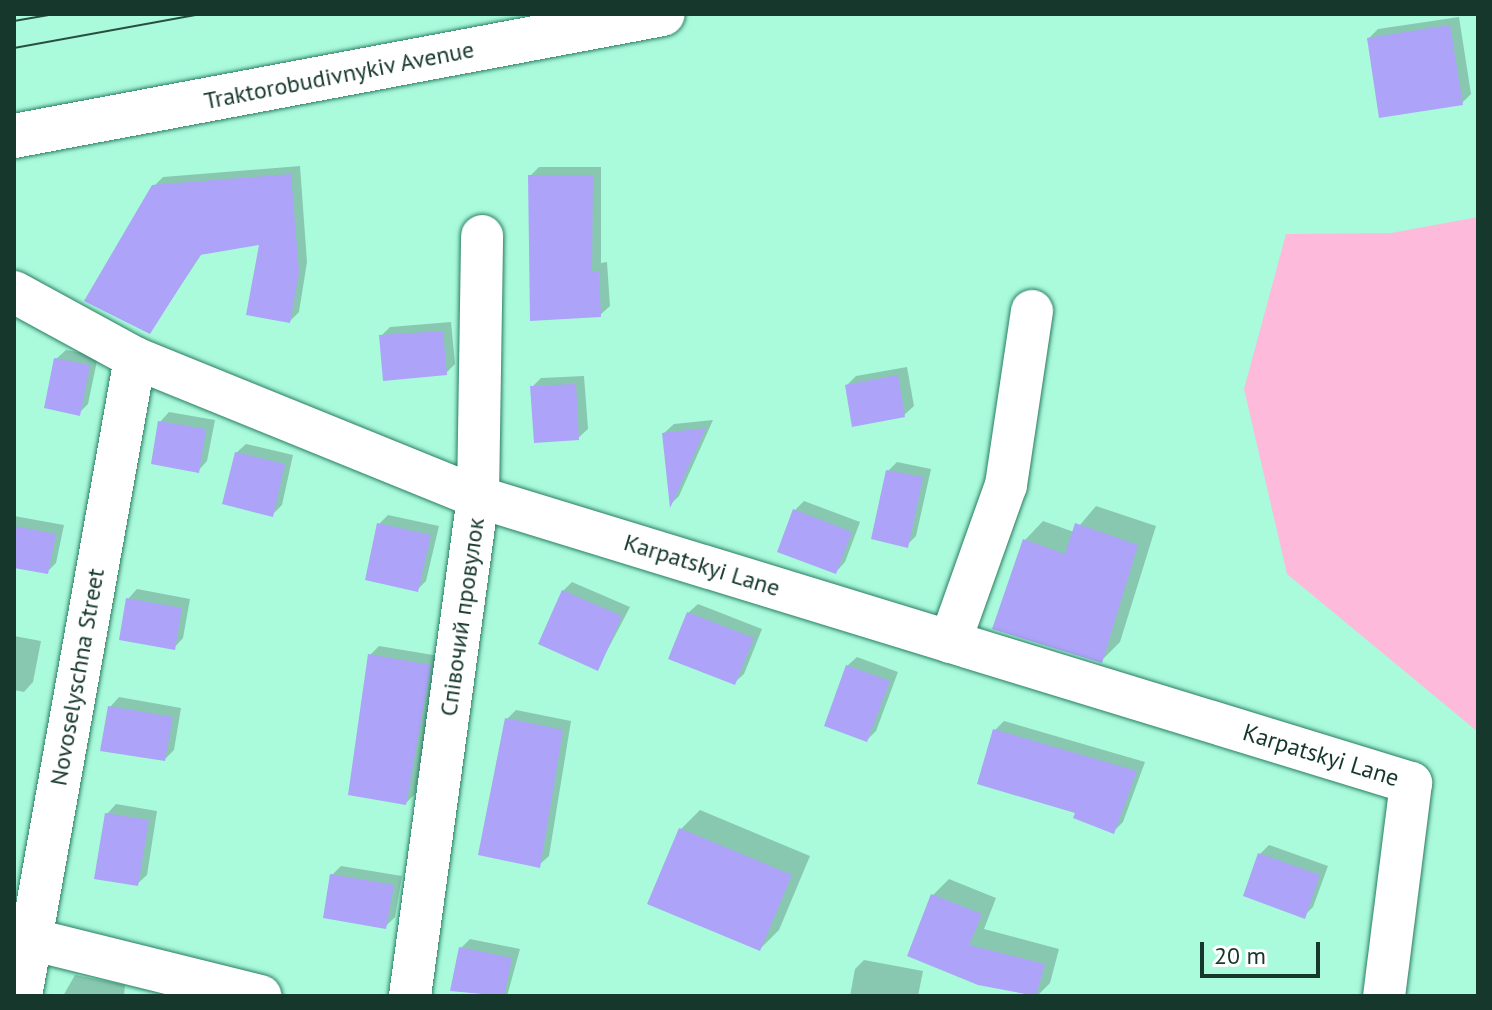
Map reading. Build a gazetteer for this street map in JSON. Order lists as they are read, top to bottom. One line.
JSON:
{"streets":{"main road":["Traktorobudivnykiv Avenue"],"street":["Karpatskyi Lane","Співочий провулок","Novoselyschna Street"]},"crossings":[["Karpatskyi Lane","Співочий провулок"],["Karpatskyi Lane","Novoselyschna Street"]],"scale_bar":"20 m"}
